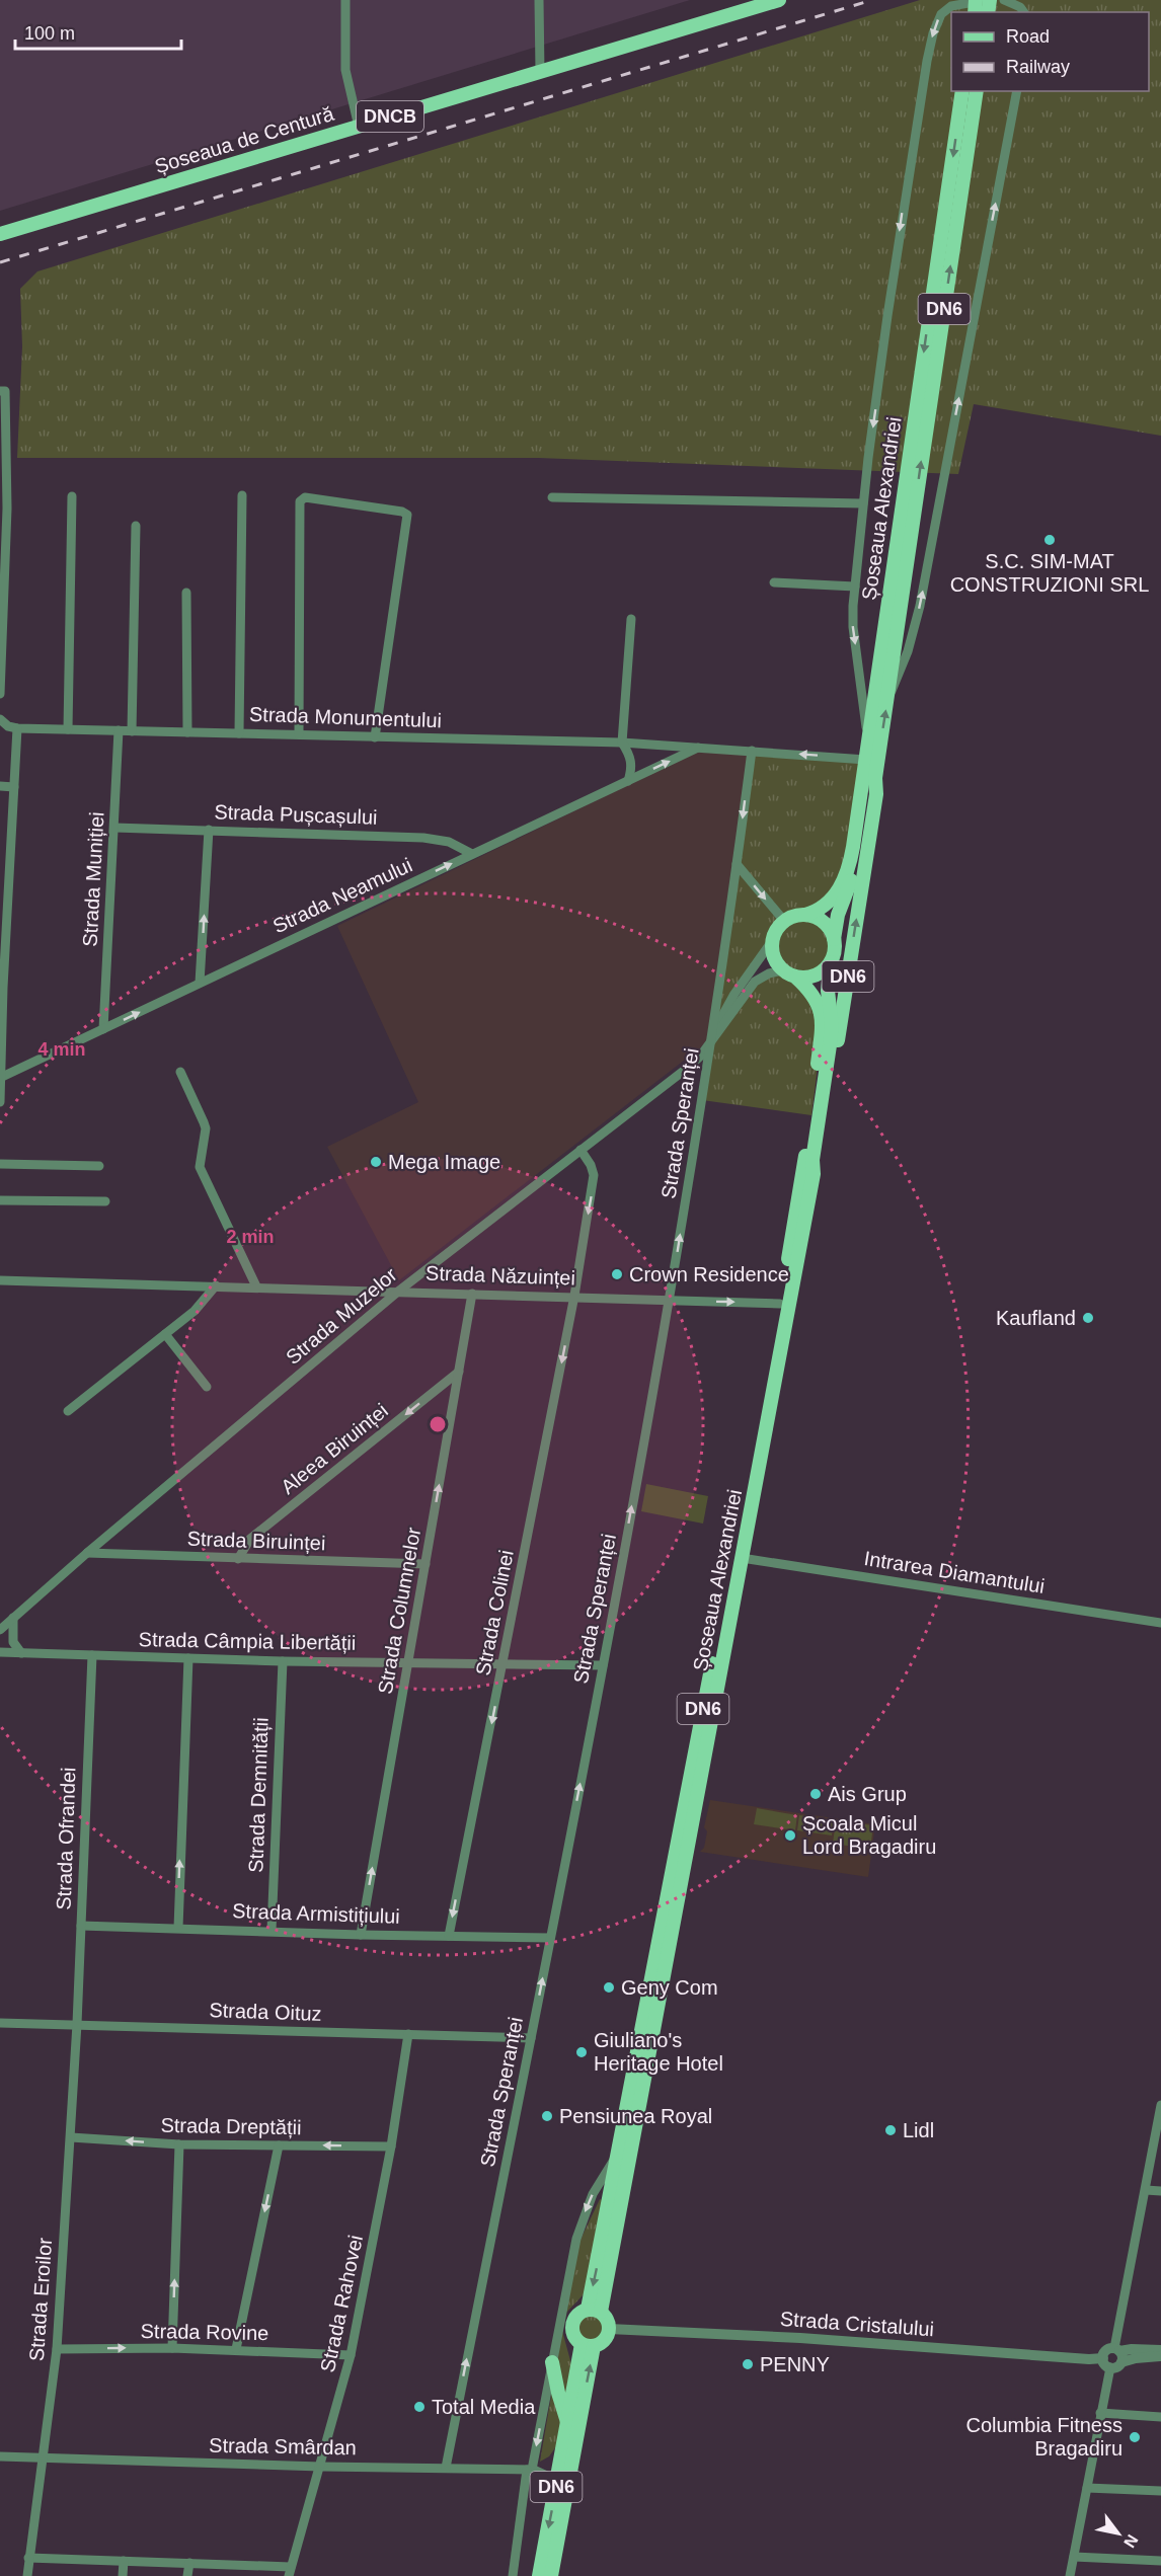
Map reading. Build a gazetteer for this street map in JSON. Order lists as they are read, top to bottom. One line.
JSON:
{"streets":{"main road":["DNCB","Șoseaua de Centură","DN6","Șoseaua Alexandriei"],"street":["Strada Monumentului","Strada Pușcașului","Strada Muniției","Strada Neamului","Strada Speranței","Strada Năzuinței","Strada Muzelor","Aleea Biruinței","Strada Biruinței","Intrarea Diamantului","Strada Columnelor","Strada Colinei","Strada Câmpia Libertății","Strada Demnității","Strada Ofrandei","Strada Armistițiului","Strada Oituz","Strada Dreptății","Strada Eroilor","Strada Rahovei","Strada Cristalului","Strada Rovine","Strada Smârdan"]},"crossings":[["DN6","Șoseaua Alexandriei"],["DN6","Strada Cristalului"],["Șoseaua Alexandriei","Strada Monumentului"],["Șoseaua Alexandriei","Strada Năzuinței"],["Șoseaua Alexandriei","Intrarea Diamantului"],["Șoseaua Alexandriei","Strada Cristalului"],["Strada Monumentului","Strada Muniției"],["Strada Monumentului","Strada Neamului"],["Strada Monumentului","Strada Speranței"],["Strada Pușcașului","Strada Muniției"],["Strada Pușcașului","Strada Neamului"],["Strada Muniției","Strada Neamului"],["Strada Speranței","Strada Năzuinței"],["Strada Speranței","Strada Muzelor"],["Strada Speranței","Strada Câmpia Libertății"],["Strada Speranței","Strada Armistițiului"],["Strada Speranței","Strada Oituz"],["Strada Speranței","Strada Smârdan"],["Strada Năzuinței","Strada Muzelor"],["Strada Năzuinței","Strada Columnelor"],["Strada Năzuinței","Strada Colinei"],["Strada Muzelor","Strada Biruinței"],["Strada Muzelor","Strada Colinei"],["Aleea Biruinței","Strada Biruinței"],["Aleea Biruinței","Strada Columnelor"],["Strada Biruinței","Strada Columnelor"],["Strada Columnelor","Strada Câmpia Libertății"],["Strada Columnelor","Strada Armistițiului"],["Strada Colinei","Strada Câmpia Libertății"],["Strada Colinei","Strada Armistițiului"],["Strada Câmpia Libertății","Strada Demnității"],["Strada Câmpia Libertății","Strada Ofrandei"],["Strada Demnității","Strada Armistițiului"],["Strada Ofrandei","Strada Armistițiului"],["Strada Ofrandei","Strada Oituz"],["Strada Ofrandei","Strada Eroilor"],["Strada Oituz","Strada Eroilor"],["Strada Oituz","Strada Rahovei"],["Strada Dreptății","Strada Eroilor"],["Strada Dreptății","Strada Rahovei"],["Strada Eroilor","Strada Rovine"],["Strada Eroilor","Strada Smârdan"],["Strada Rahovei","Strada Rovine"],["Strada Rahovei","Strada Smârdan"]],"one_way":["Strada Neamului","Strada Speranței","Aleea Biruinței","Strada Columnelor","Strada Colinei","Strada Dreptății","Strada Rovine"],"places":["S.C. SIM-MAT CONSTRUZIONI SRL","Mega Image","Crown Residence","Kaufland","Ais Grup","Școala Micul Lord Bragadiru","Geny Com","Giuliano's Heritage Hotel","Pensiunea Royal","Lidl","PENNY","Total Media","Columbia Fitness Bragadiru"],"legend":["Road","Railway"],"scale_bar":"100 m","north":"bottom right","rings":["4 min","2 min"]}
